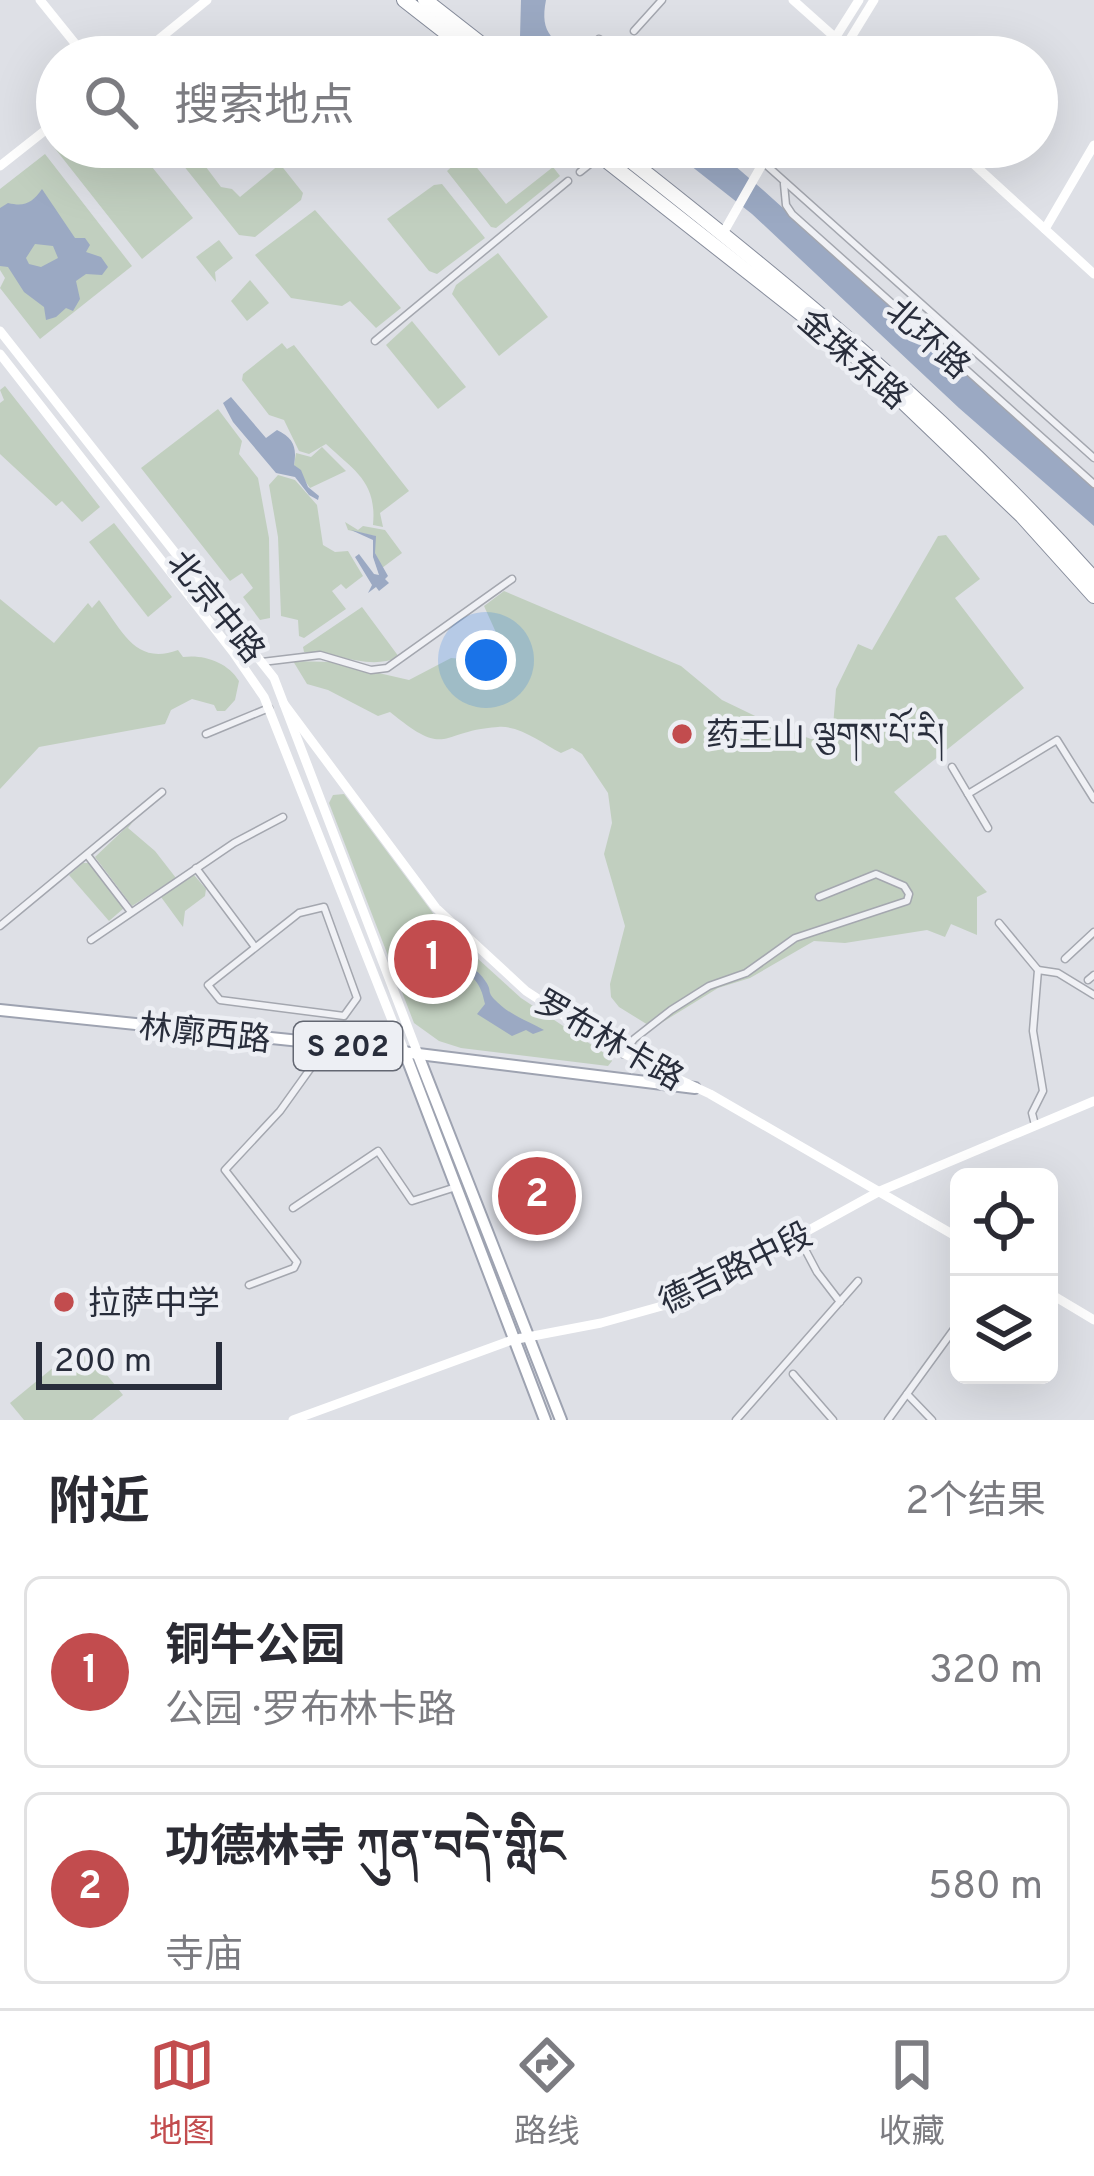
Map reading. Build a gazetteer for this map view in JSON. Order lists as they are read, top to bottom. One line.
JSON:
{"streets":{"highway":["金珠东路"],"main road":["北京中路","林廓西路","罗布林卡路","S 202","德吉路中段"],"street":["北环路"]},"crossings":[["北京中路","林廓西路"],["北京中路","罗布林卡路"],["林廓西路","罗布林卡路"],["罗布林卡路","德吉路中段"]],"places":["药王山 ལྕགས་པོ་རི།","拉萨中学"],"scale_bar":"200 m","page":{"search":"搜索地点","pins":["1","2"],"scale":"200 m","heading":["附近","2个结果"],"list":[{"mark":"1","name":"铜牛公园","note":"公园 · 罗布林卡路","value":"320 m"},{"mark":"2","name":"功德林寺 ཀུན་བདེ་གླིང","note":"寺庙","value":"580 m"}],"nav":["地图","路线","收藏"]}}
